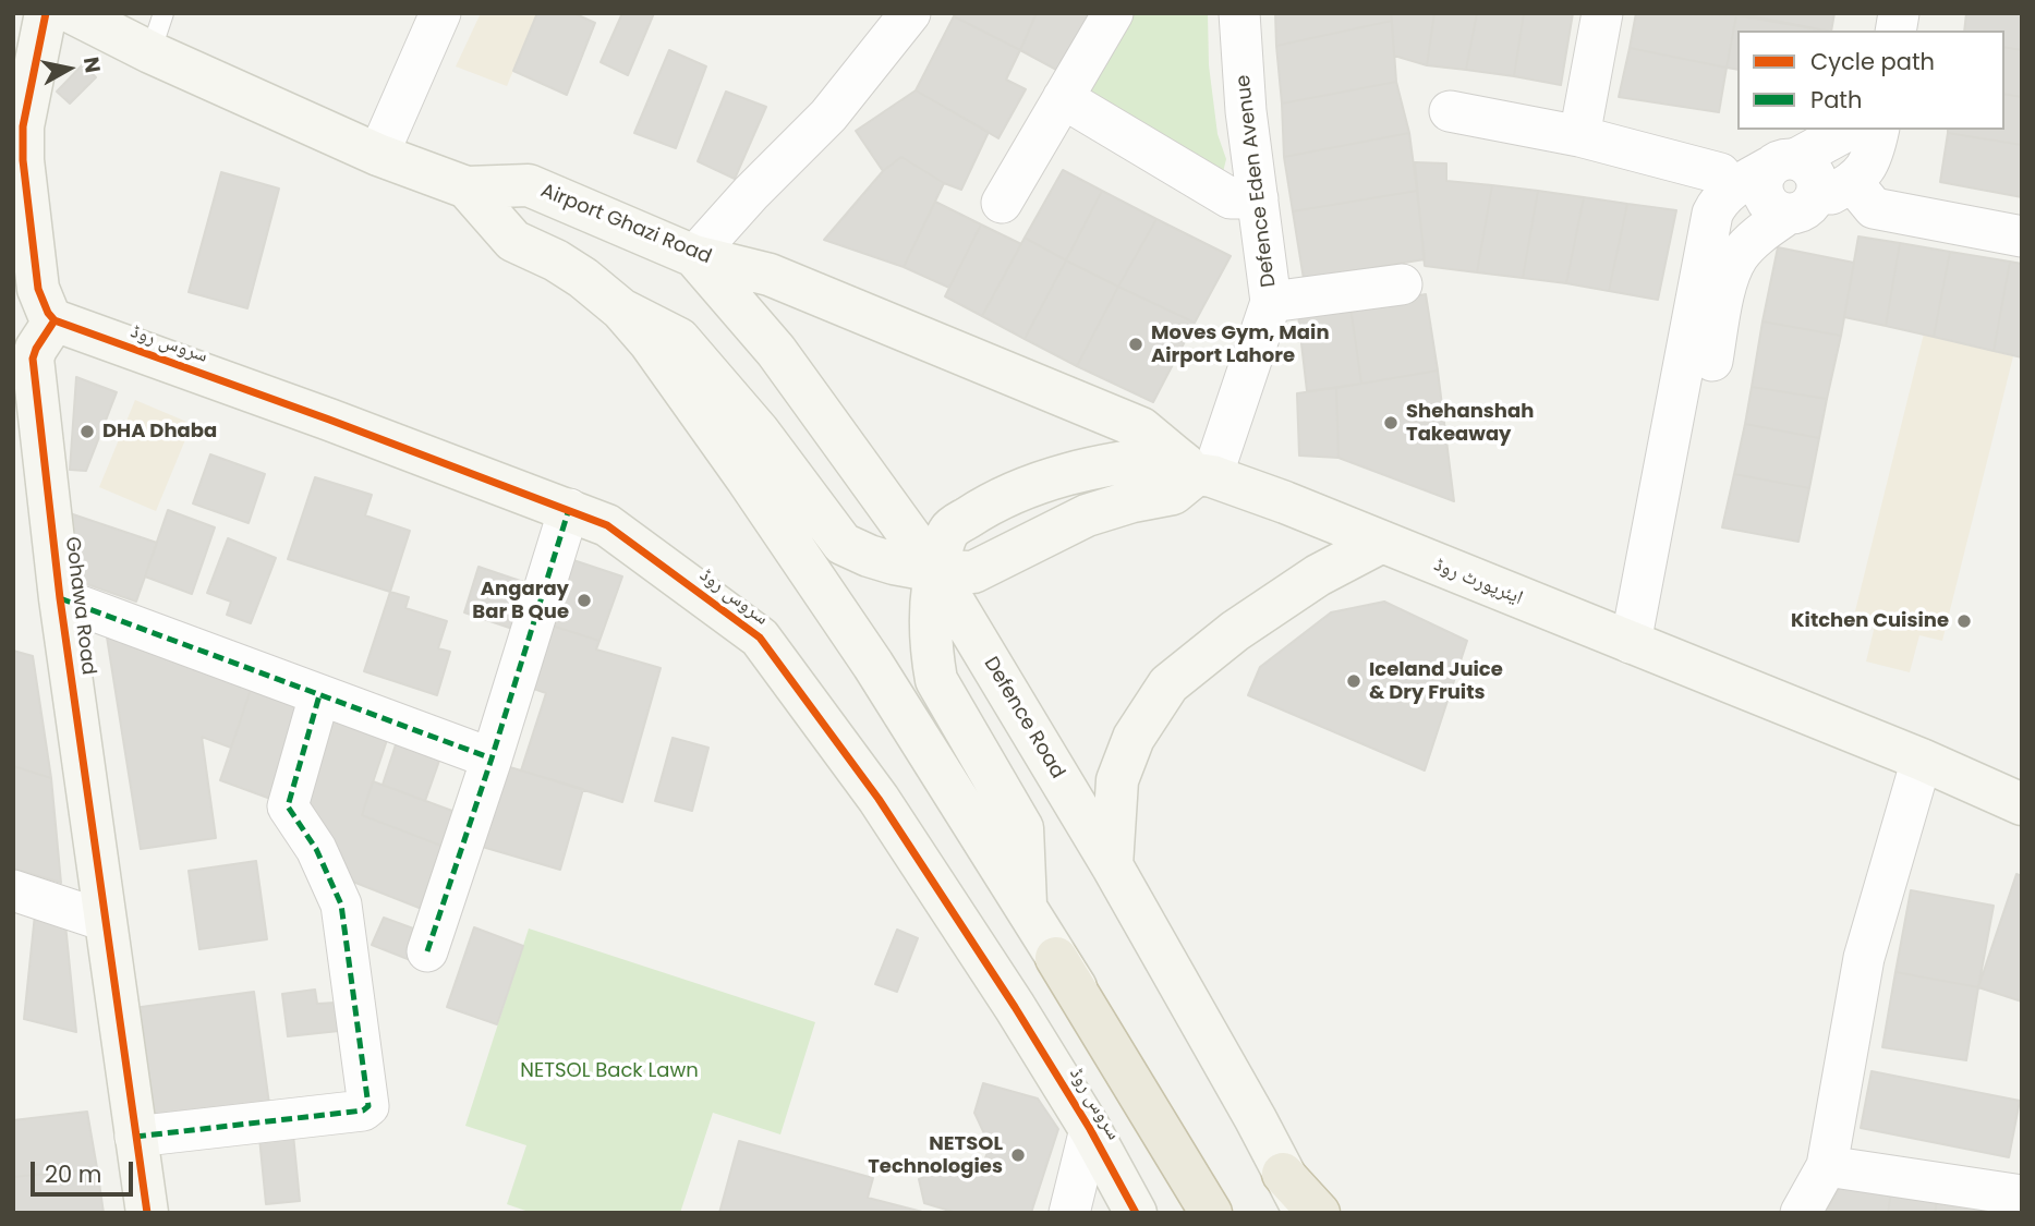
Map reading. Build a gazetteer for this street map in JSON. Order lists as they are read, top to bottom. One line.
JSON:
{"streets":{"main road":["Airport Ghazi Road","سروس روڈ","ایئرپورٹ روڈ","Gohawa Road","Defence Road"],"street":["Defence Eden Avenue"]},"crossings":[["Defence Eden Avenue","Airport Ghazi Road"],["Defence Eden Avenue","ایئرپورٹ روڈ"],["Airport Ghazi Road","ایئرپورٹ روڈ"],["Airport Ghazi Road","Defence Road"],["سروس روڈ","Gohawa Road"]],"parks":["NETSOL Back Lawn"],"places":["Moves Gym, Main Airport Lahore","Shehanshah Takeaway","DHA Dhaba","Angaray Bar B Que","Kitchen Cuisine","Iceland Juice & Dry Fruits","NETSOL Technologies"],"legend":["Cycle path","Path"],"scale_bar":"20 m","north":"right"}
